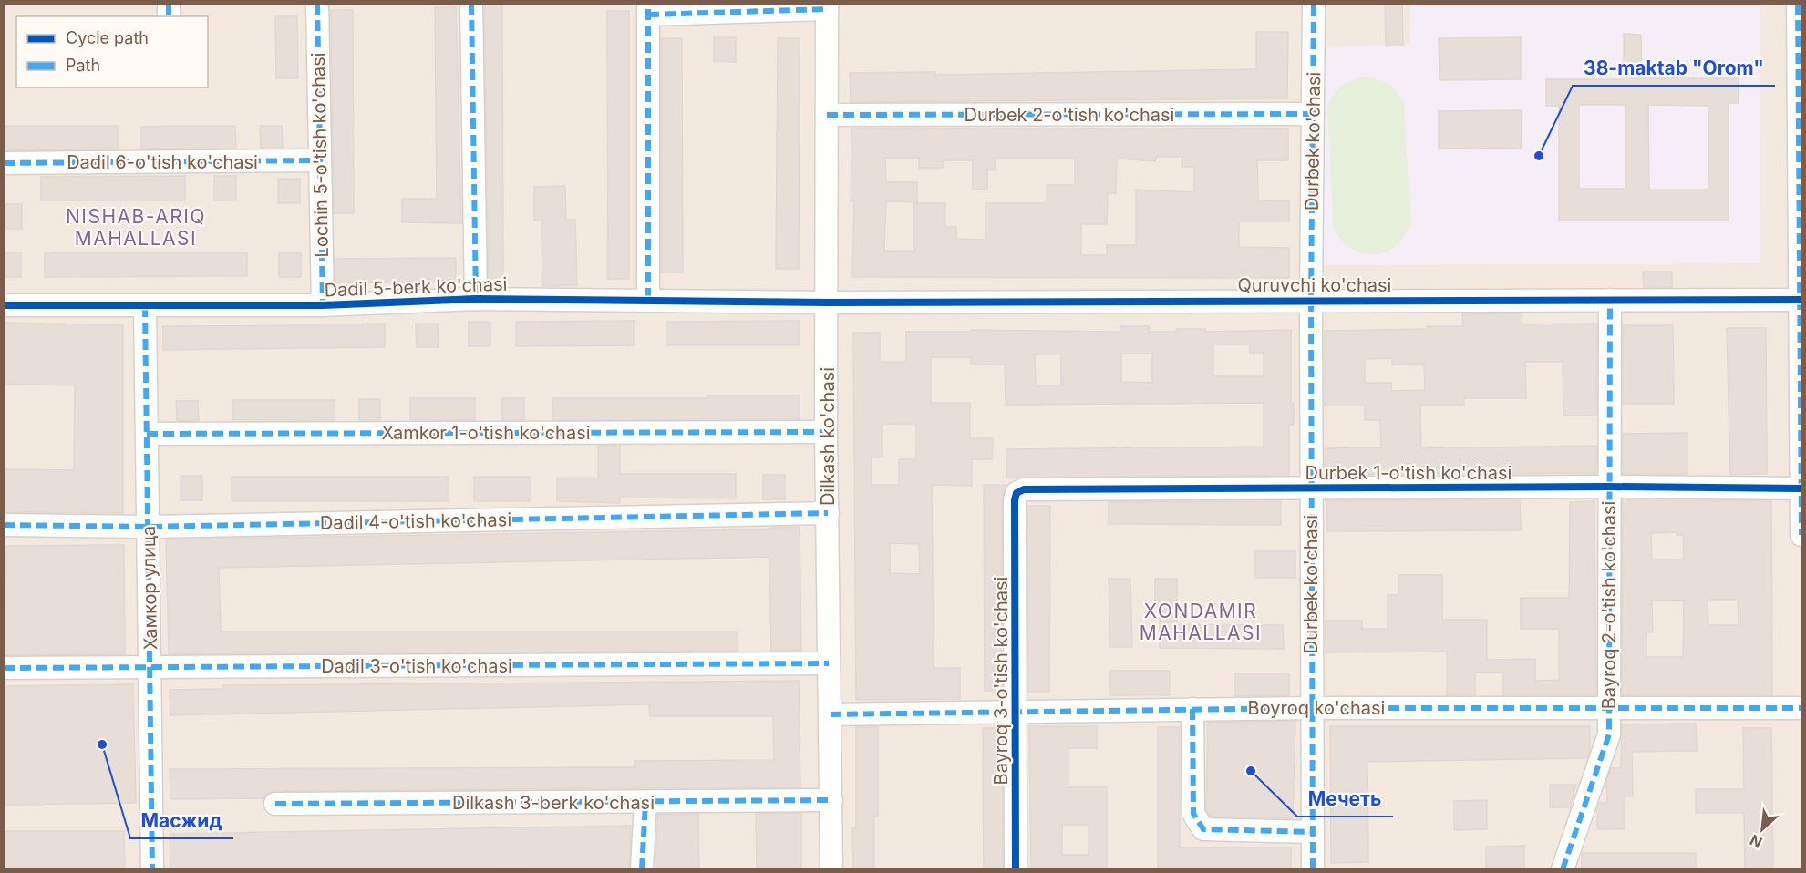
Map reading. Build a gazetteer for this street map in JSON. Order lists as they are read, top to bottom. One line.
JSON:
{"streets":{"street":["Durbek 2-o'tish ko'chasi","Durbek ko'chasi","Lochin 5-o'tish ko'chasi","Dadil 6-o'tish ko'chasi","Quruvchi ko'chasi","Dadil 5-berk ko'chasi","Xamkor 1-o'tish ko'chasi","Dilkash ko'chasi","Durbek 1-o'tish ko'chasi","Dadil 4-o'tish ko'chasi","Хамкор улица","Bayroq 2-o'tish ko'chasi","Dadil 3-o'tish ko'chasi","Bayroq 3-o'tish ko'chasi","Boyroq ko'chasi","Dilkash 3-berk ko'chasi"]},"crossings":[["Durbek 2-o'tish ko'chasi","Durbek ko'chasi"],["Durbek 2-o'tish ko'chasi","Dilkash ko'chasi"],["Durbek ko'chasi","Quruvchi ko'chasi"],["Durbek ko'chasi","Durbek 1-o'tish ko'chasi"],["Durbek ko'chasi","Boyroq ko'chasi"],["Lochin 5-o'tish ko'chasi","Dadil 6-o'tish ko'chasi"],["Lochin 5-o'tish ko'chasi","Dadil 5-berk ko'chasi"],["Quruvchi ko'chasi","Dadil 5-berk ko'chasi"],["Quruvchi ko'chasi","Dilkash ko'chasi"],["Quruvchi ko'chasi","Bayroq 2-o'tish ko'chasi"],["Dadil 5-berk ko'chasi","Dilkash ko'chasi"],["Dadil 5-berk ko'chasi","Хамкор улица"],["Xamkor 1-o'tish ko'chasi","Dilkash ko'chasi"],["Xamkor 1-o'tish ko'chasi","Хамкор улица"],["Dilkash ko'chasi","Dadil 4-o'tish ko'chasi"],["Dilkash ko'chasi","Dadil 3-o'tish ko'chasi"],["Dilkash ko'chasi","Boyroq ko'chasi"],["Dilkash ko'chasi","Dilkash 3-berk ko'chasi"],["Durbek 1-o'tish ko'chasi","Bayroq 2-o'tish ko'chasi"],["Durbek 1-o'tish ko'chasi","Bayroq 3-o'tish ko'chasi"],["Dadil 4-o'tish ko'chasi","Хамкор улица"],["Хамкор улица","Dadil 3-o'tish ko'chasi"],["Bayroq 2-o'tish ko'chasi","Boyroq ko'chasi"],["Bayroq 3-o'tish ko'chasi","Boyroq ko'chasi"]],"districts":["NISHAB-ARIQ MAHALLASI","XONDAMIR MAHALLASI"],"places":["38-maktab \"Orom\"","Масжид","Мечеть"],"legend":["Cycle path","Path"],"north":"bottom left"}
